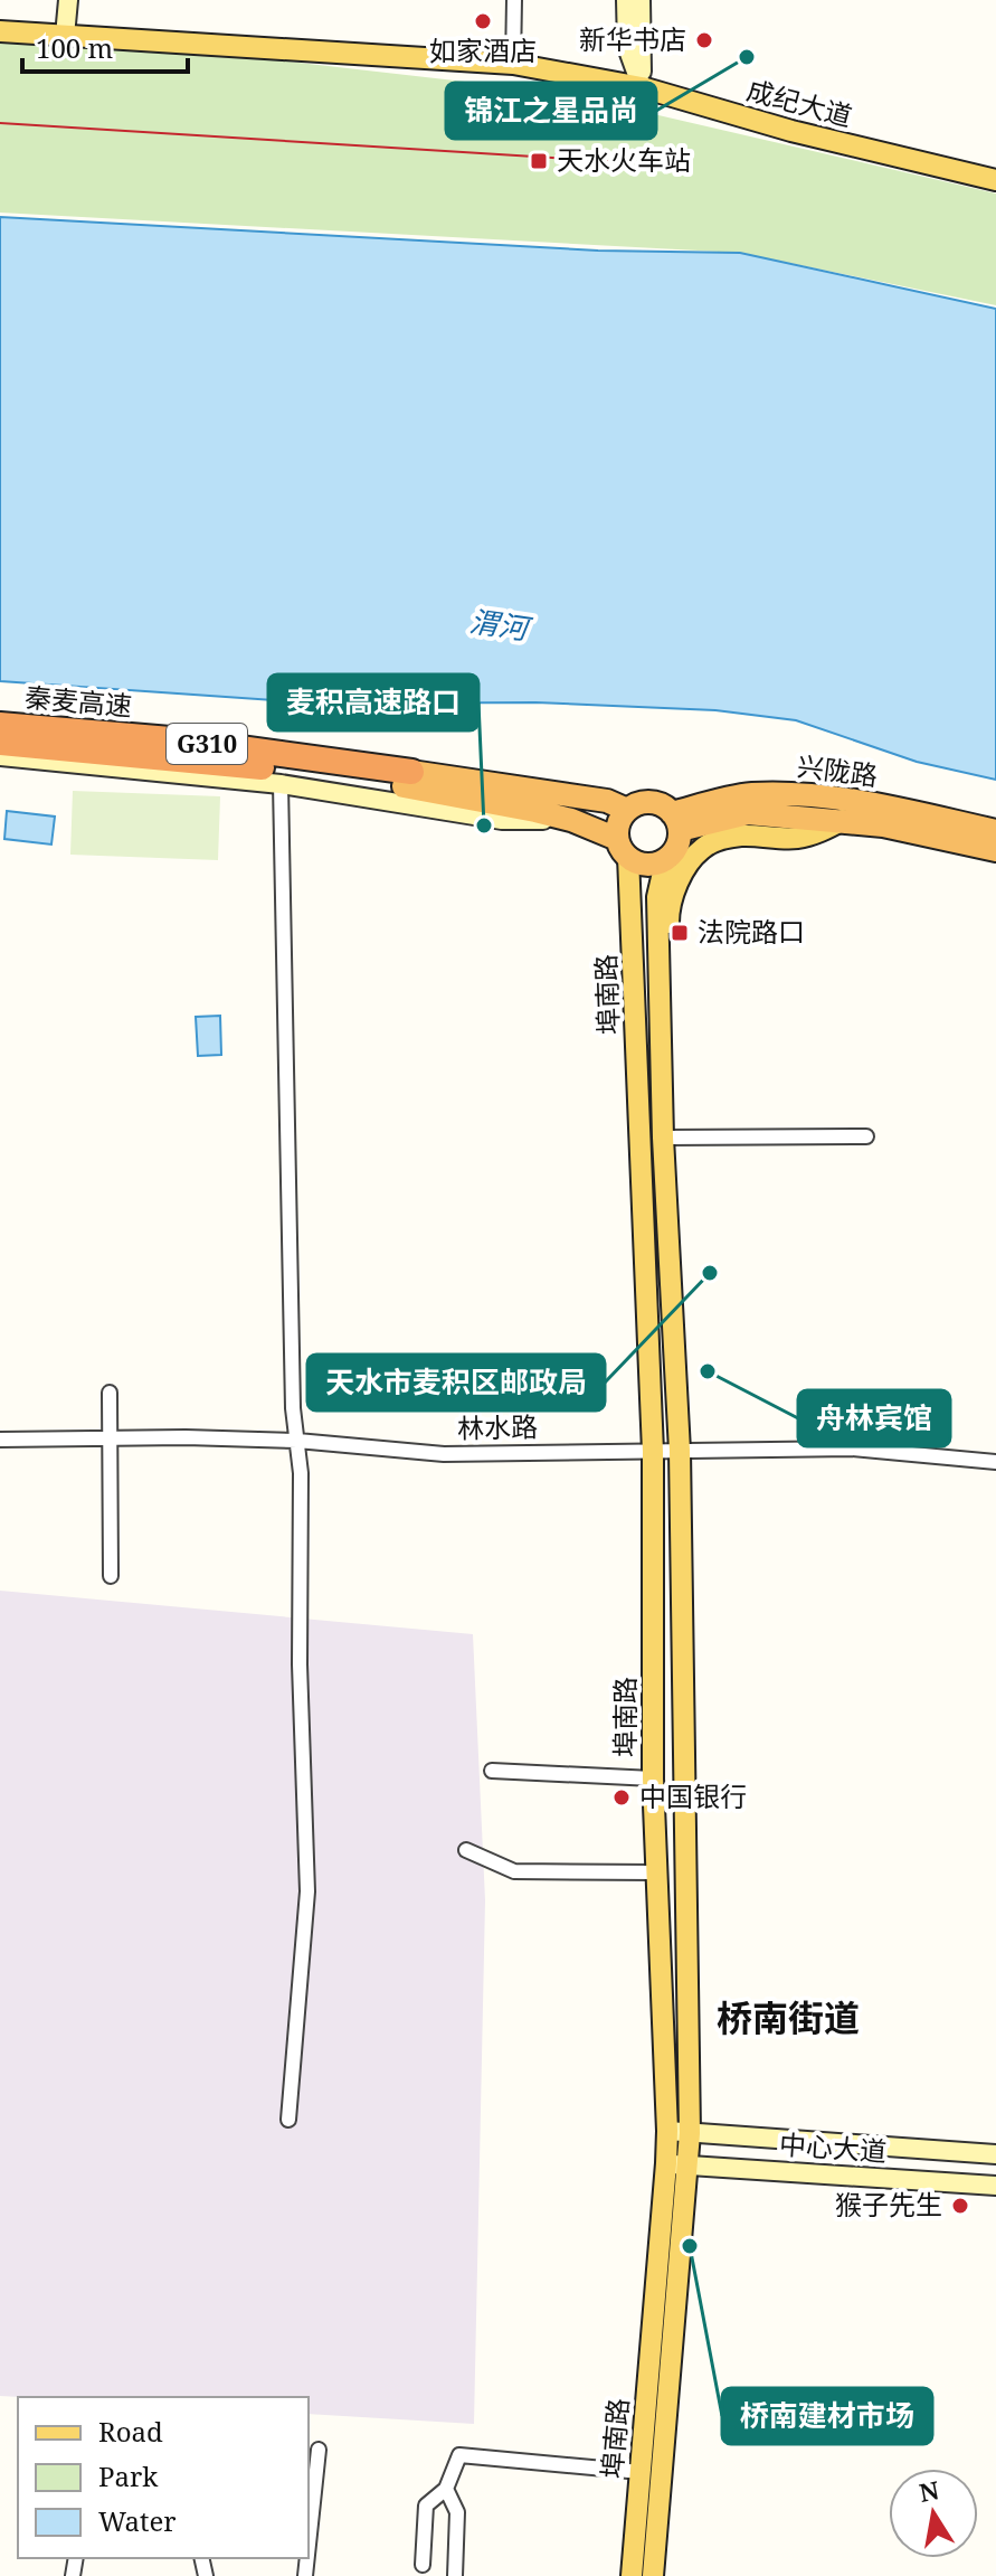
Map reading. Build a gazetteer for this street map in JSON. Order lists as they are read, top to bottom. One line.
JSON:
{"streets":{"highway":["秦麦高速","G310","兴陇路"],"main road":["成纪大道","埠南路","中心大道"],"street":["林水路"]},"crossings":[["秦麦高速","兴陇路"],["秦麦高速","埠南路"],["兴陇路","埠南路"],["埠南路","林水路"],["埠南路","中心大道"]],"districts":["桥南街道"],"water":["渭河"],"places":{"other":["如家酒店","新华书店","锦江之星品尚","麦积高速路口","天水市麦积区邮政局","舟林宾馆","中国银行","猴子先生","桥南建材市场"],"transit":["天水火车站","法院路口"]},"legend":["Road","Park","Water"],"scale_bar":"100 m","north":"top"}
